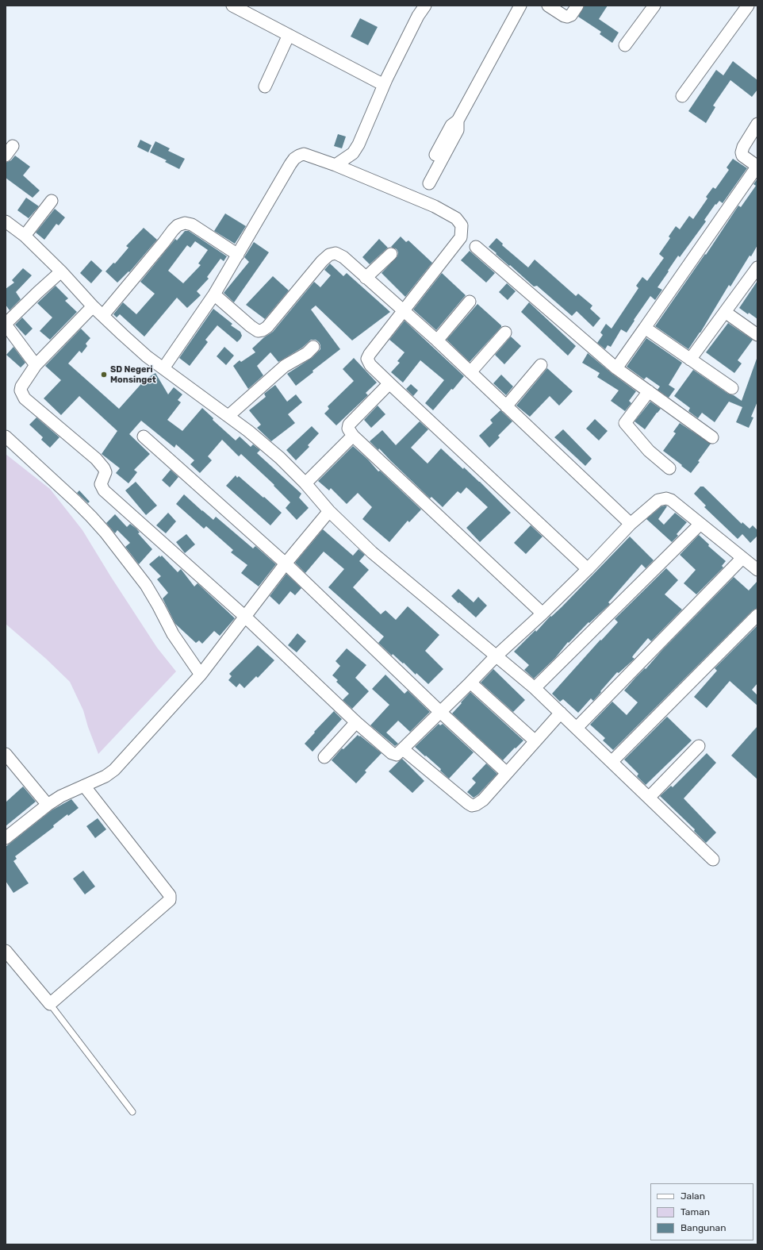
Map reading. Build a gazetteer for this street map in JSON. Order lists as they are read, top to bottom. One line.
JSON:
{"places":["SD Negeri Monsinget"],"legend":["Jalan","Taman","Bangunan"]}
